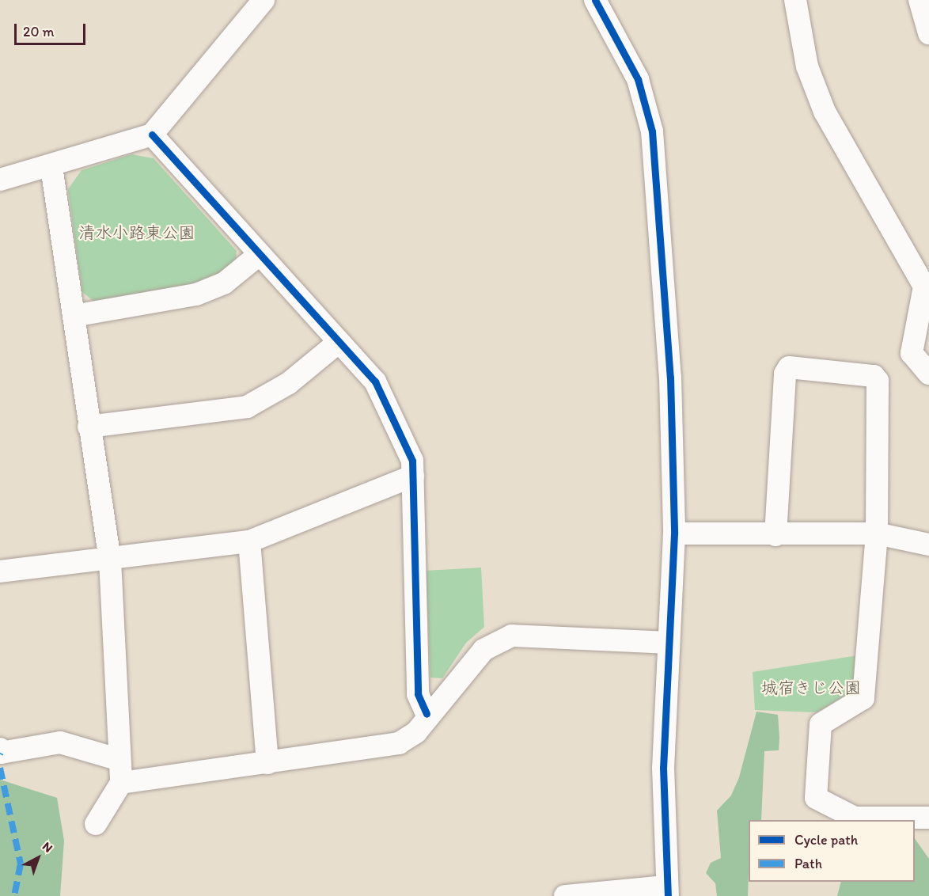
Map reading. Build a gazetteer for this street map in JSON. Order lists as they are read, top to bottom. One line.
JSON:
{"parks":["清水小路東公園","城宿きじ公園"],"legend":["Cycle path","Path"],"scale_bar":"20 m","north":"top right"}
